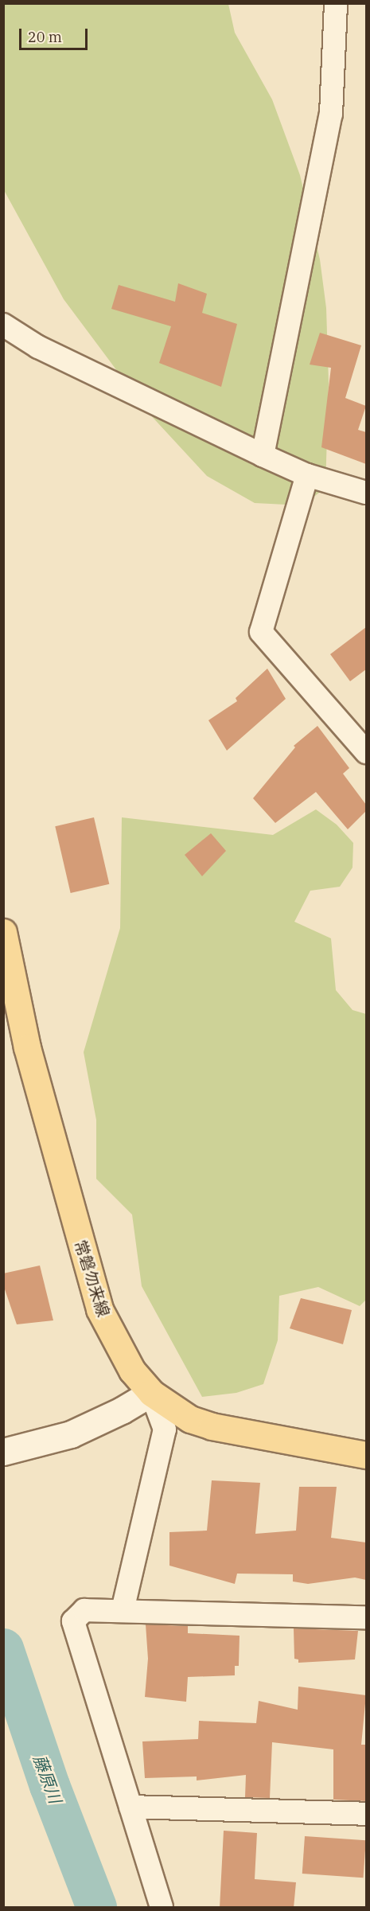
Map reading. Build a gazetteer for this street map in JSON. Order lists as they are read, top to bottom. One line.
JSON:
{"streets":{"main road":["常磐勿来線"]},"water":["藤原川"],"scale_bar":"20 m"}
